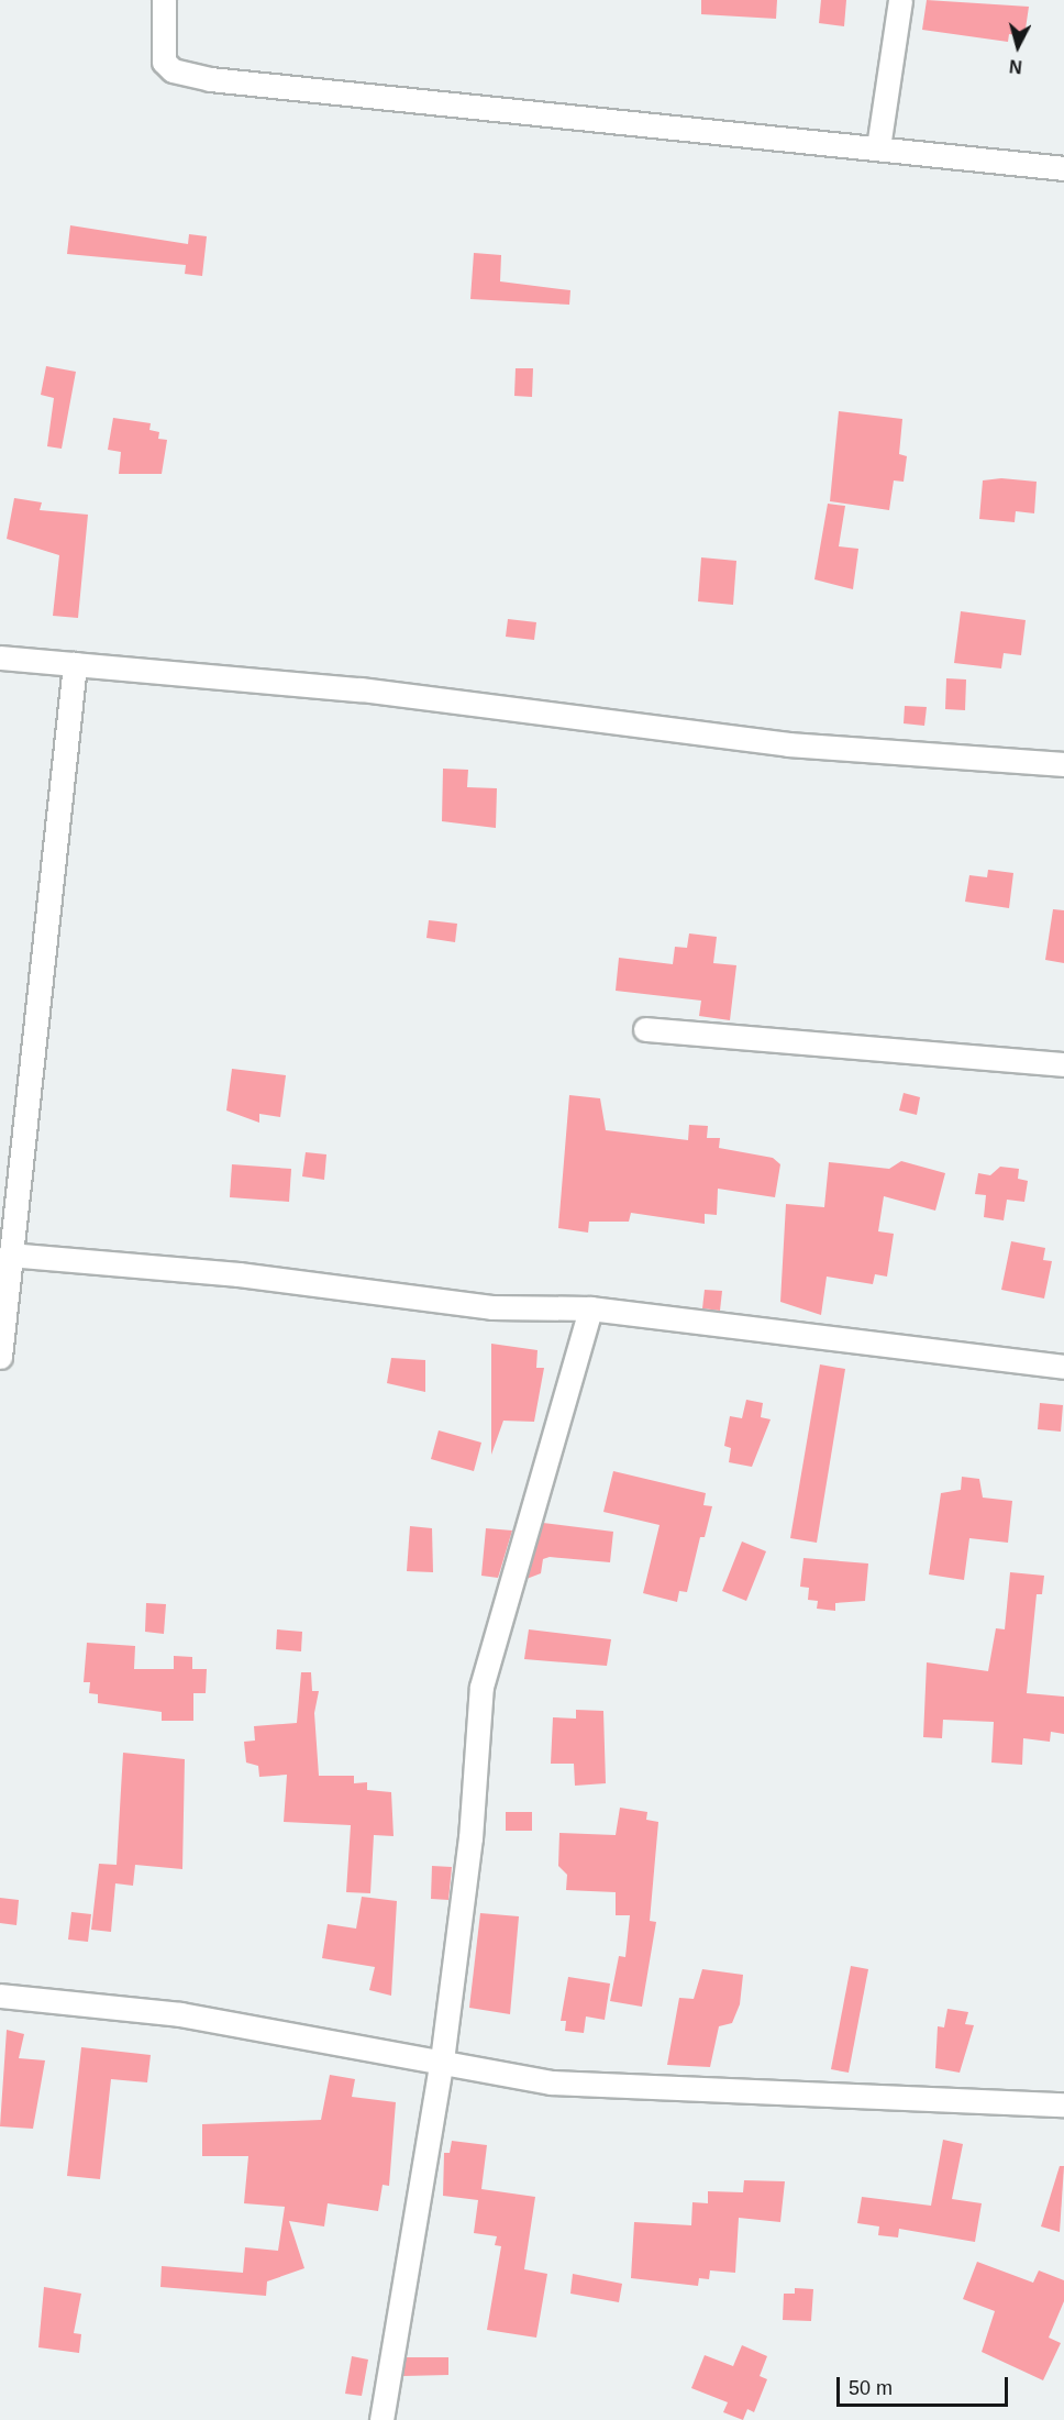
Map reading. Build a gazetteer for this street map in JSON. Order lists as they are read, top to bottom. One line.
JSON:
{"scale_bar":"50 m","north":"bottom"}
